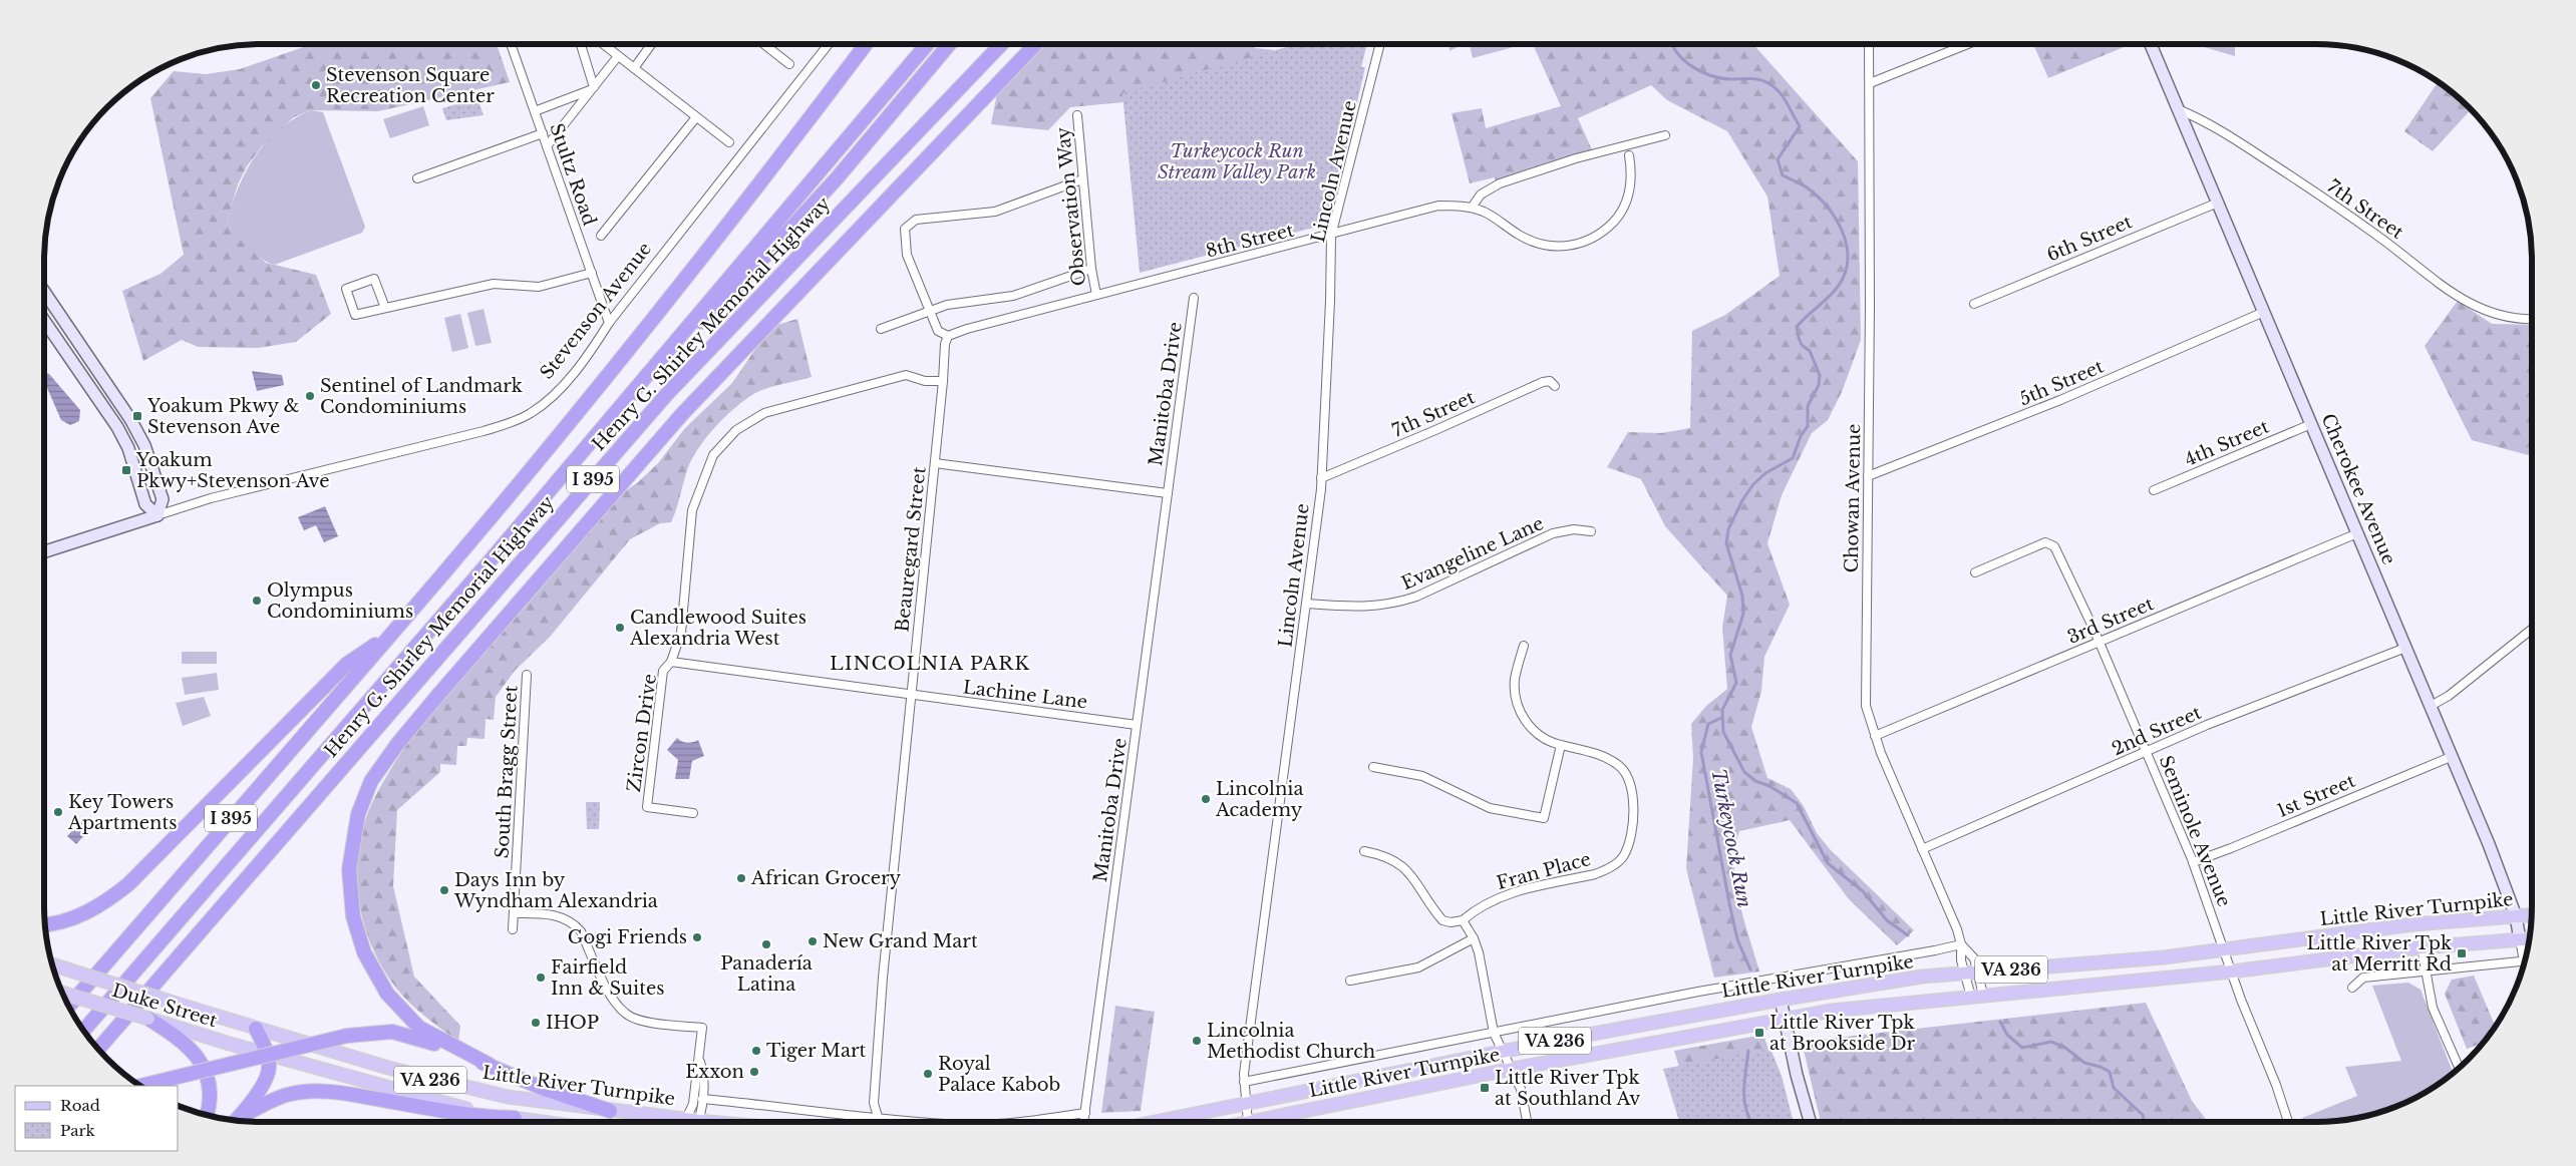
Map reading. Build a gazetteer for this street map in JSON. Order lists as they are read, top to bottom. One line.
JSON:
{"streets":{"highway":["Henry G. Shirley Memorial Highway","I 395"],"main road":["Little River Turnpike","VA 236","Duke Street"],"street":["Lincoln Avenue","Stultz Road","Observation Way","7th Street","6th Street","8th Street","Stevenson Avenue","5th Street","Manitoba Drive","4th Street","Cherokee Avenue","Chowan Avenue","Beauregard Street","Evangeline Lane","3rd Street","Lachine Lane","2nd Street","Zircon Drive","South Bragg Street","1st Street","Seminole Avenue","Fran Place"]},"crossings":[["Lincoln Avenue","7th Street"],["Lincoln Avenue","8th Street"],["Lincoln Avenue","Evangeline Lane"],["Lincoln Avenue","Little River Turnpike"],["Stultz Road","Stevenson Avenue"],["Observation Way","8th Street"],["7th Street","Cherokee Avenue"],["6th Street","Cherokee Avenue"],["8th Street","Beauregard Street"],["5th Street","Cherokee Avenue"],["5th Street","Chowan Avenue"],["Manitoba Drive","Beauregard Street"],["Manitoba Drive","Lachine Lane"],["4th Street","Cherokee Avenue"],["Cherokee Avenue","3rd Street"],["Cherokee Avenue","2nd Street"],["Cherokee Avenue","1st Street"],["Cherokee Avenue","Little River Turnpike"],["Chowan Avenue","3rd Street"],["Chowan Avenue","2nd Street"],["Chowan Avenue","Little River Turnpike"],["Beauregard Street","Lachine Lane"],["Beauregard Street","Zircon Drive"],["3rd Street","Seminole Avenue"],["Lachine Lane","Zircon Drive"],["2nd Street","Seminole Avenue"],["1st Street","Seminole Avenue"],["Seminole Avenue","Little River Turnpike"],["Little River Turnpike","Duke Street"],["VA 236","Duke Street"]],"districts":["LINCOLNIA PARK"],"water":["Turkeycock Run"],"parks":["Turkeycock Run Stream Valley Park"],"places":{"other":["Stevenson Square Recreation Center","Sentinel of Landmark Condominiums","Olympus Condominiums","Candlewood Suites Alexandria West","Lincolnia Academy","Key Towers Apartments","African Grocery","Days Inn by Wyndham Alexandria","Gogi Friends","New Grand Mart","Panadería Latina","Fairfield Inn & Suites","IHOP","Lincolnia Methodist Church","Tiger Mart","Exxon","Royal Palace Kabob"],"transit":["Yoakum Pkwy & Stevenson Ave","Yoakum Pkwy+Stevenson Ave","Little River Tpk at Merritt Rd","Little River Tpk at Brookside Dr","Little River Tpk at Southland Av"]},"legend":["Road","Park"]}
